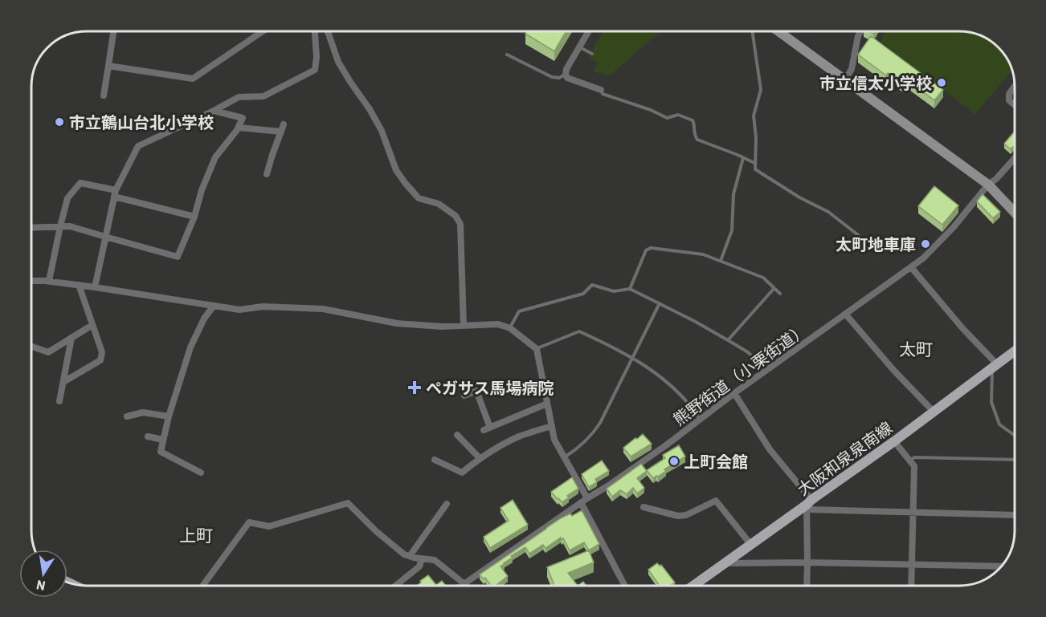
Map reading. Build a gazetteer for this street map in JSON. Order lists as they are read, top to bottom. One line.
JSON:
{"streets":{"main road":["大阪和泉泉南線"],"street":["熊野街道（小栗街道）"]},"districts":["太町","上町"],"places":{"other":["市立信太小学校","市立鶴山台北小学校","太町地車庫","上町会館"],"health":["ペガサス馬場病院"]},"north":"bottom"}
